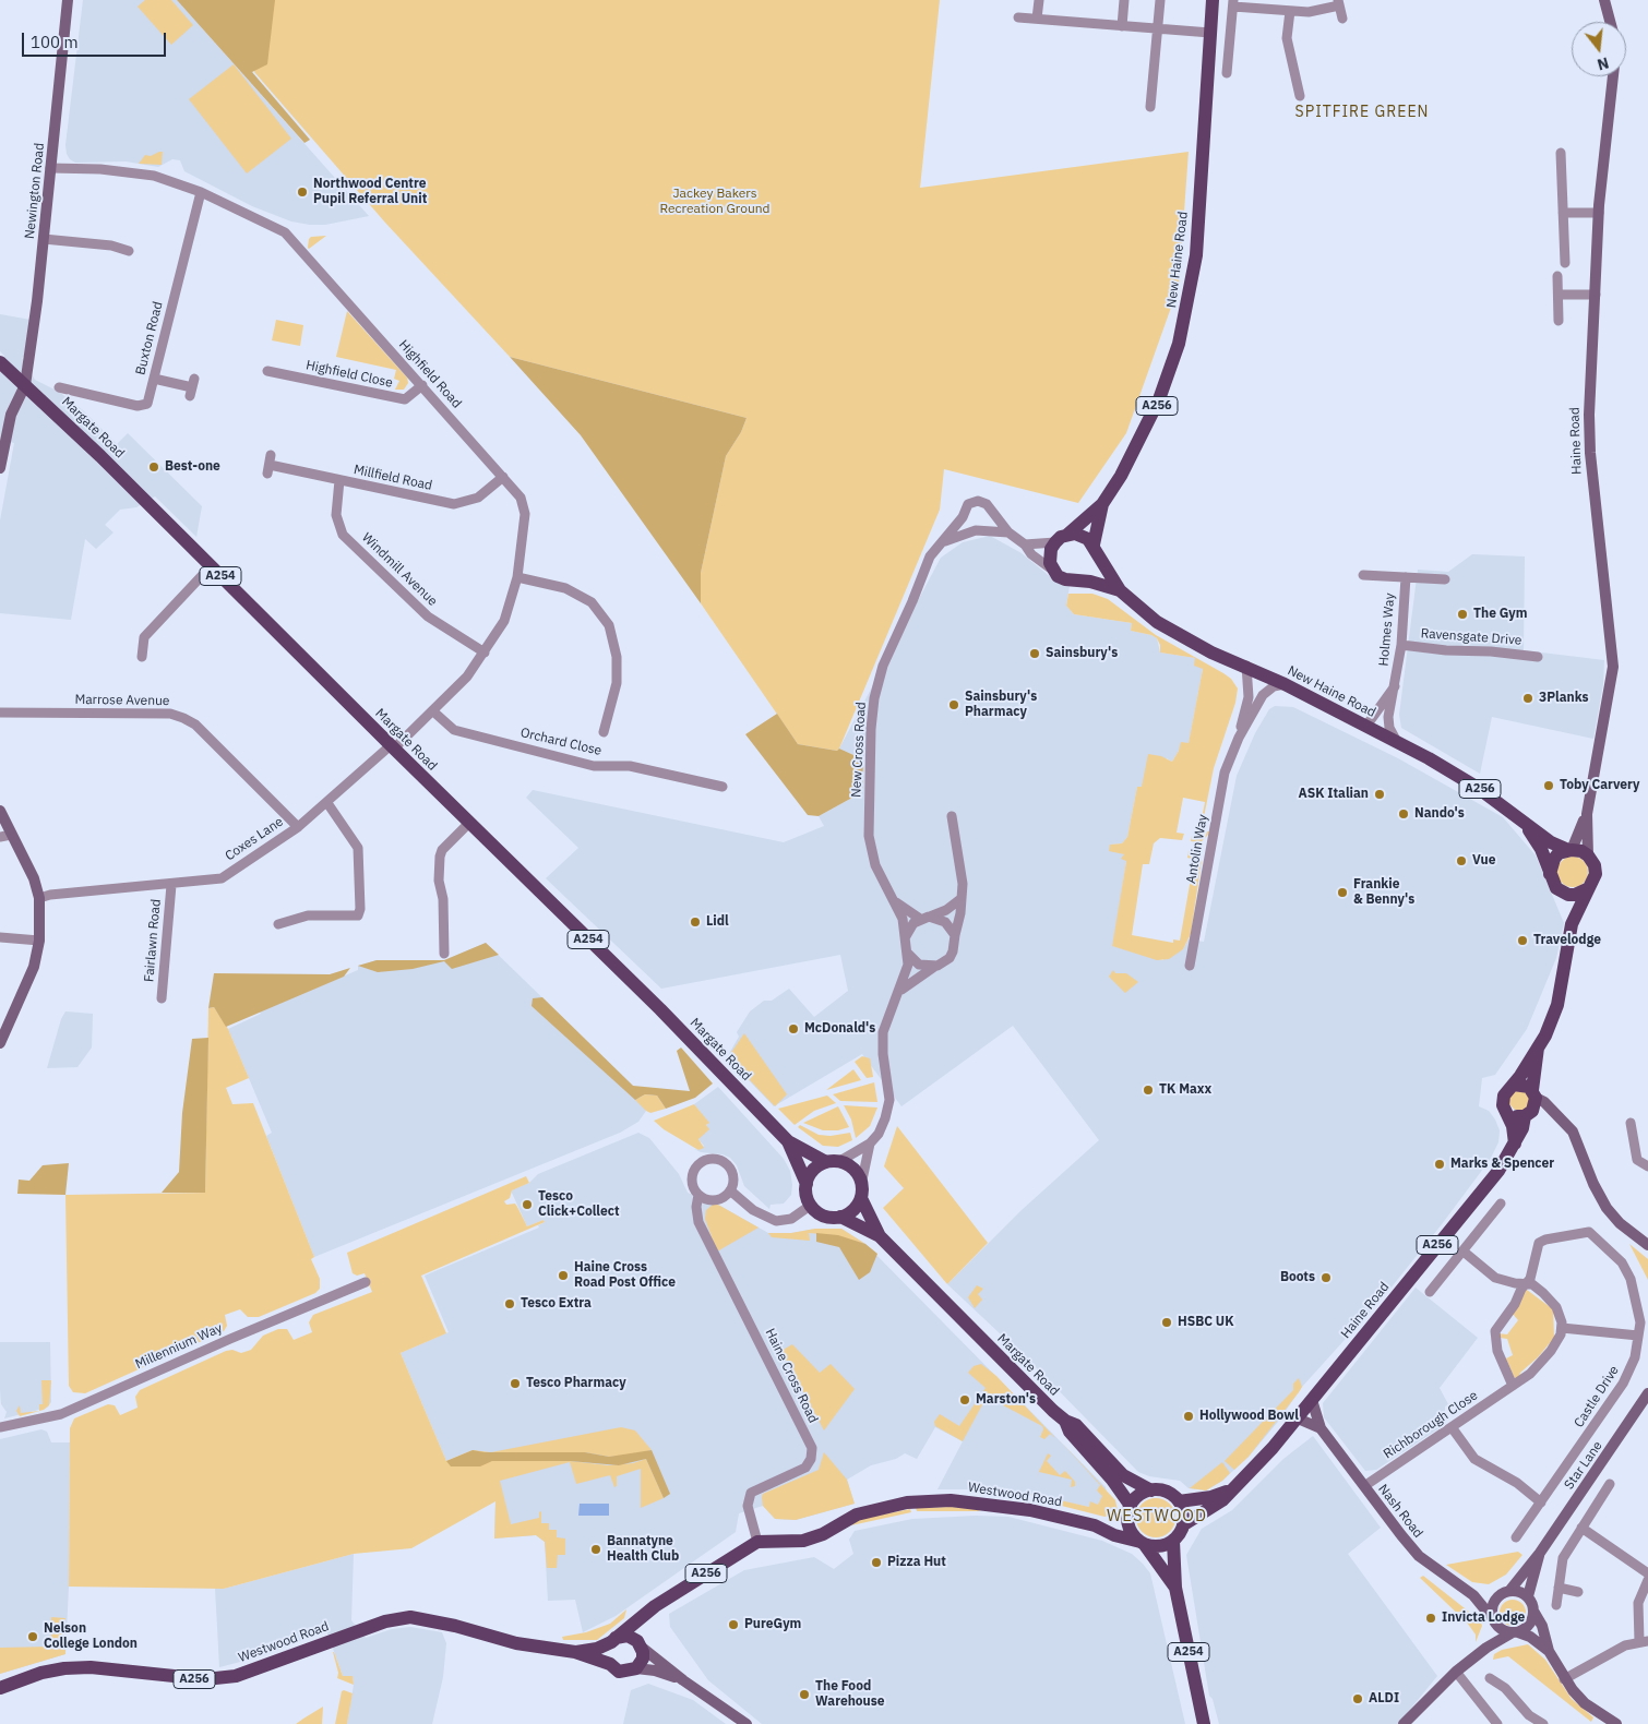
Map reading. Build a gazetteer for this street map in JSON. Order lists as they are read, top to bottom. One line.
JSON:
{"streets":{"main road":["New Haine Road","A256","Margate Road","Haine Road","A254","Westwood Road"],"street":["Newington Road","Buxton Road","Highfield Close","Highfield Road","Millfield Road","Windmill Avenue","Holmes Way","Ravensgate Drive","Marrose Avenue","Orchard Close","New Cross Road","Coxes Lane","Antolin Way","Fairlawn Road","Millennium Way","Haine Cross Road","Castle Drive","Richborough Close","Star Lane","Nash Road"]},"crossings":[["Newington Road","Highfield Road"],["Newington Road","Margate Road"],["New Haine Road","Haine Road"],["New Haine Road","Holmes Way"],["New Haine Road","New Cross Road"],["New Haine Road","Antolin Way"],["Buxton Road","Highfield Road"],["Highfield Close","Highfield Road"],["Highfield Road","Margate Road"],["Highfield Road","Millfield Road"],["Highfield Road","Windmill Avenue"],["Highfield Road","Orchard Close"],["Highfield Road","Coxes Lane"],["Margate Road","Haine Road"],["Margate Road","A254"],["Margate Road","New Cross Road"],["Margate Road","Coxes Lane"],["Margate Road","Westwood Road"],["Haine Road","A254"],["Haine Road","Westwood Road"],["Haine Road","Nash Road"],["Millfield Road","Windmill Avenue"],["A254","Westwood Road"],["Holmes Way","Ravensgate Drive"],["Marrose Avenue","Coxes Lane"],["Coxes Lane","Fairlawn Road"],["Haine Cross Road","Westwood Road"],["Richborough Close","Nash Road"],["Star Lane","Nash Road"]],"districts":["SPITFIRE GREEN","WESTWOOD"],"parks":["Jackey Bakers Recreation Ground"],"places":["Northwood Centre Pupil Referral Unit","Best-one","The Gym","Sainsbury's","3Planks","Sainsbury's Pharmacy","Toby Carvery","ASK Italian","Nando's","Vue","Frankie & Benny's","Lidl","Travelodge","McDonald's","TK Maxx","Marks & Spencer","Tesco Click+Collect","Haine Cross Road Post Office","Boots","Tesco Extra","HSBC UK","Tesco Pharmacy","Marston's","Hollywood Bowl","Bannatyne Health Club","Pizza Hut","Invicta Lodge","PureGym","Nelson College London","The Food Warehouse","ALDI"],"scale_bar":"100 m","north":"bottom"}
